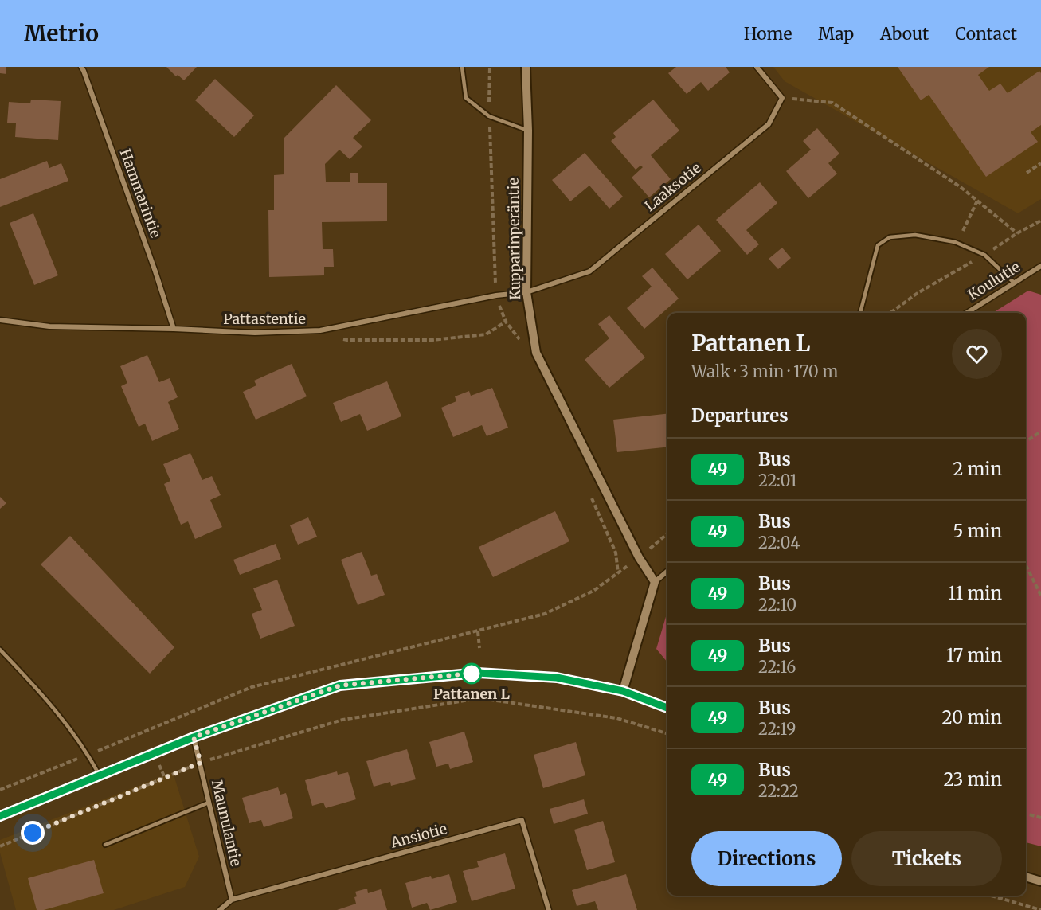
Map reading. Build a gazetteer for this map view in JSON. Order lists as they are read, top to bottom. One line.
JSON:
{"streets":{"street":["Laaksotie","Hammarintie","Kupparinperäntie","Koulutie","Pattastentie","Maunulantie","Ansiotie"]},"crossings":[["Laaksotie","Kupparinperäntie"],["Laaksotie","Pattastentie"],["Hammarintie","Pattastentie"],["Kupparinperäntie","Pattastentie"],["Maunulantie","Ansiotie"]],"places":["Pattanen L"],"lines":["bus line 49"],"page":{"header":"Metrio","nav":["Home","Map","About","Contact"],"heading":[["Pattanen L","Walk · 3 min · 170 m"],"Departures"],"list":[{"mark":"49","name":"Bus","note":"22:01","value":"2 min"},{"mark":"49","name":"Bus","note":"22:04","value":"5 min"},{"mark":"49","name":"Bus","note":"22:10","value":"11 min"},{"mark":"49","name":"Bus","note":"22:16","value":"17 min"},{"mark":"49","name":"Bus","note":"22:19","value":"20 min"},{"mark":"49","name":"Bus","note":"22:22","value":"23 min"}],"buttons":["Directions","Tickets"]}}
